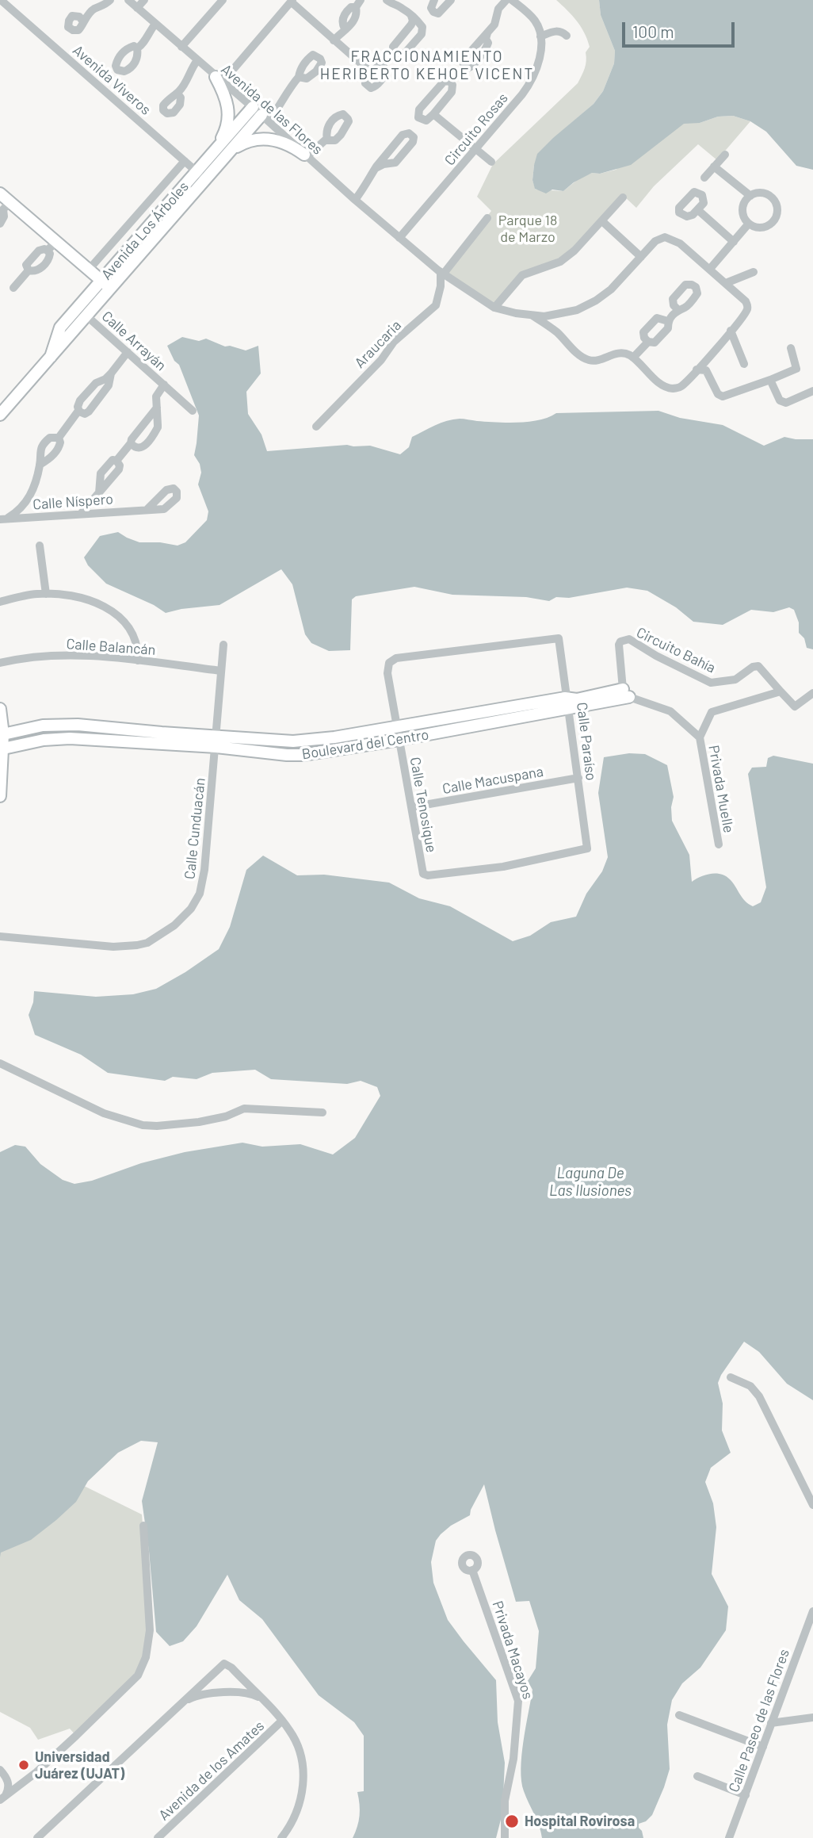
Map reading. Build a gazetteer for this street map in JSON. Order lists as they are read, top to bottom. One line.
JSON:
{"streets":{"street":["Avenida Viveros","Avenida de las Flores","Circuito Rosas","Avenida Los Árboles","Calle Arrayán","Araucaria","Calle Níspero","Calle Balancán","Circuito Bahía","Calle Paraíso","Boulevard del Centro","Calle Macuspana","Privada Muelle","Calle Tenosique","Calle Cunduacán","Privada Macayos","Calle Paseo de las Flores","Avenida de los Amates"]},"crossings":[["Avenida Viveros","Avenida Los Árboles"],["Avenida de las Flores","Circuito Rosas"],["Avenida de las Flores","Avenida Los Árboles"],["Avenida de las Flores","Araucaria"],["Avenida Los Árboles","Calle Arrayán"],["Calle Balancán","Calle Cunduacán"],["Circuito Bahía","Boulevard del Centro"],["Calle Paraíso","Boulevard del Centro"],["Calle Paraíso","Calle Macuspana"],["Calle Paraíso","Calle Tenosique"],["Boulevard del Centro","Calle Tenosique"],["Boulevard del Centro","Calle Cunduacán"],["Calle Macuspana","Calle Tenosique"]],"districts":["FRACCIONAMIENTO HERIBERTO KEHOE VICENT"],"water":["Laguna De Las Ilusiones"],"parks":["Parque 18 de Marzo"],"places":["Universidad Juárez (UJAT)","Hospital Rovirosa"],"scale_bar":"100 m"}
